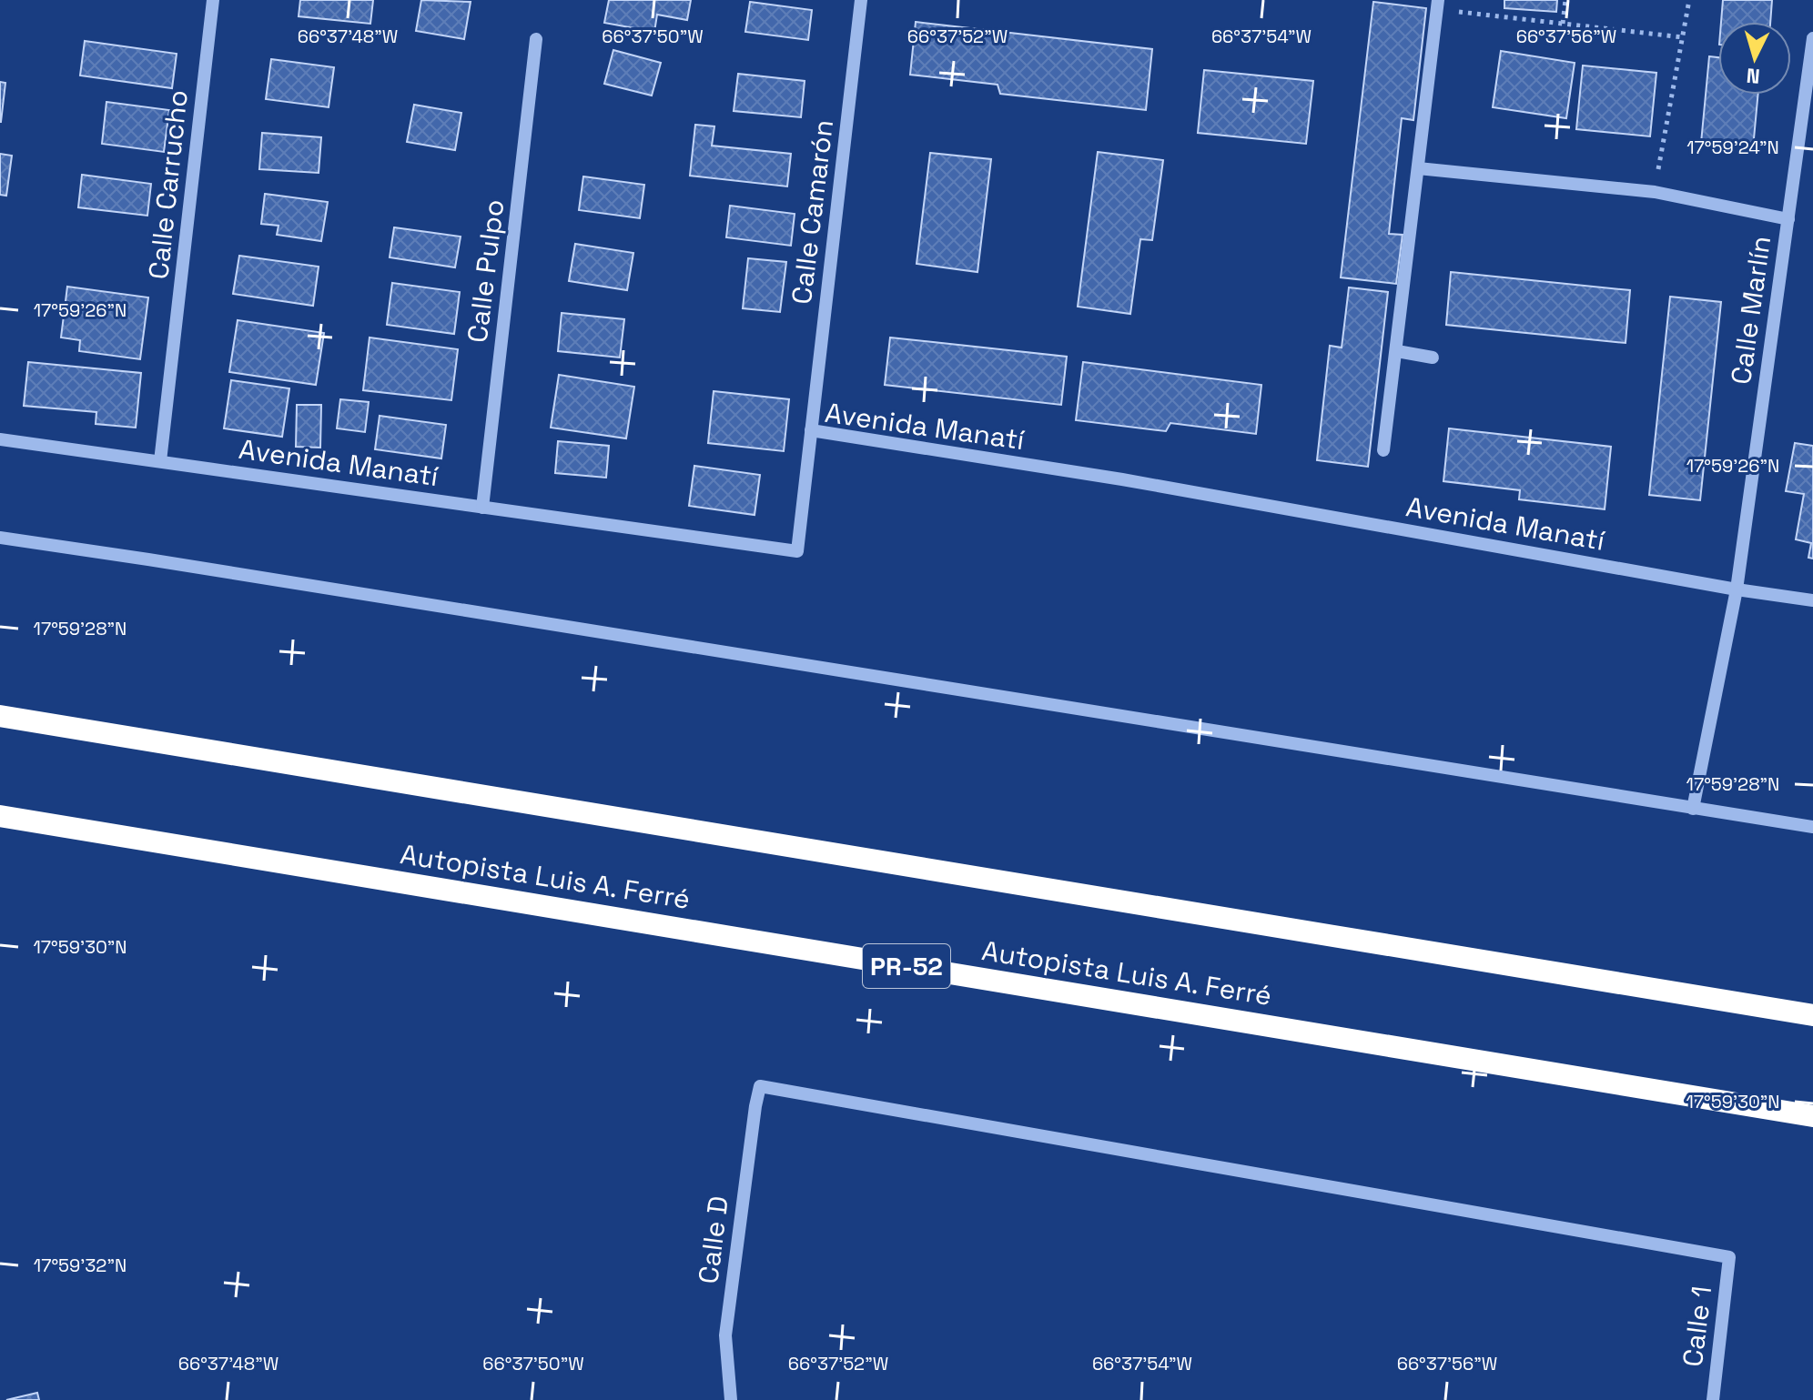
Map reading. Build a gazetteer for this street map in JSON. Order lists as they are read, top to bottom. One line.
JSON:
{"streets":{"highway":["Autopista Luis A. Ferré","PR-52"],"street":["Calle Carrucho","Calle Camarón","Calle Pulpo","Calle Marlín","Avenida Manatí","Calle D","Calle 1"]},"crossings":[["Calle Carrucho","Avenida Manatí"],["Calle Camarón","Avenida Manatí"],["Calle Pulpo","Avenida Manatí"],["Calle Marlín","Avenida Manatí"],["Calle D","Calle 1"]],"north":"bottom","coordinates":["66°37'48\"W","66°37'50\"W","66°37'52\"W","66°37'54\"W","66°37'56\"W","17°59'24\"N","17°59'26\"N","17°59'28\"N","17°59'30\"N","17°59'32\"N"]}
